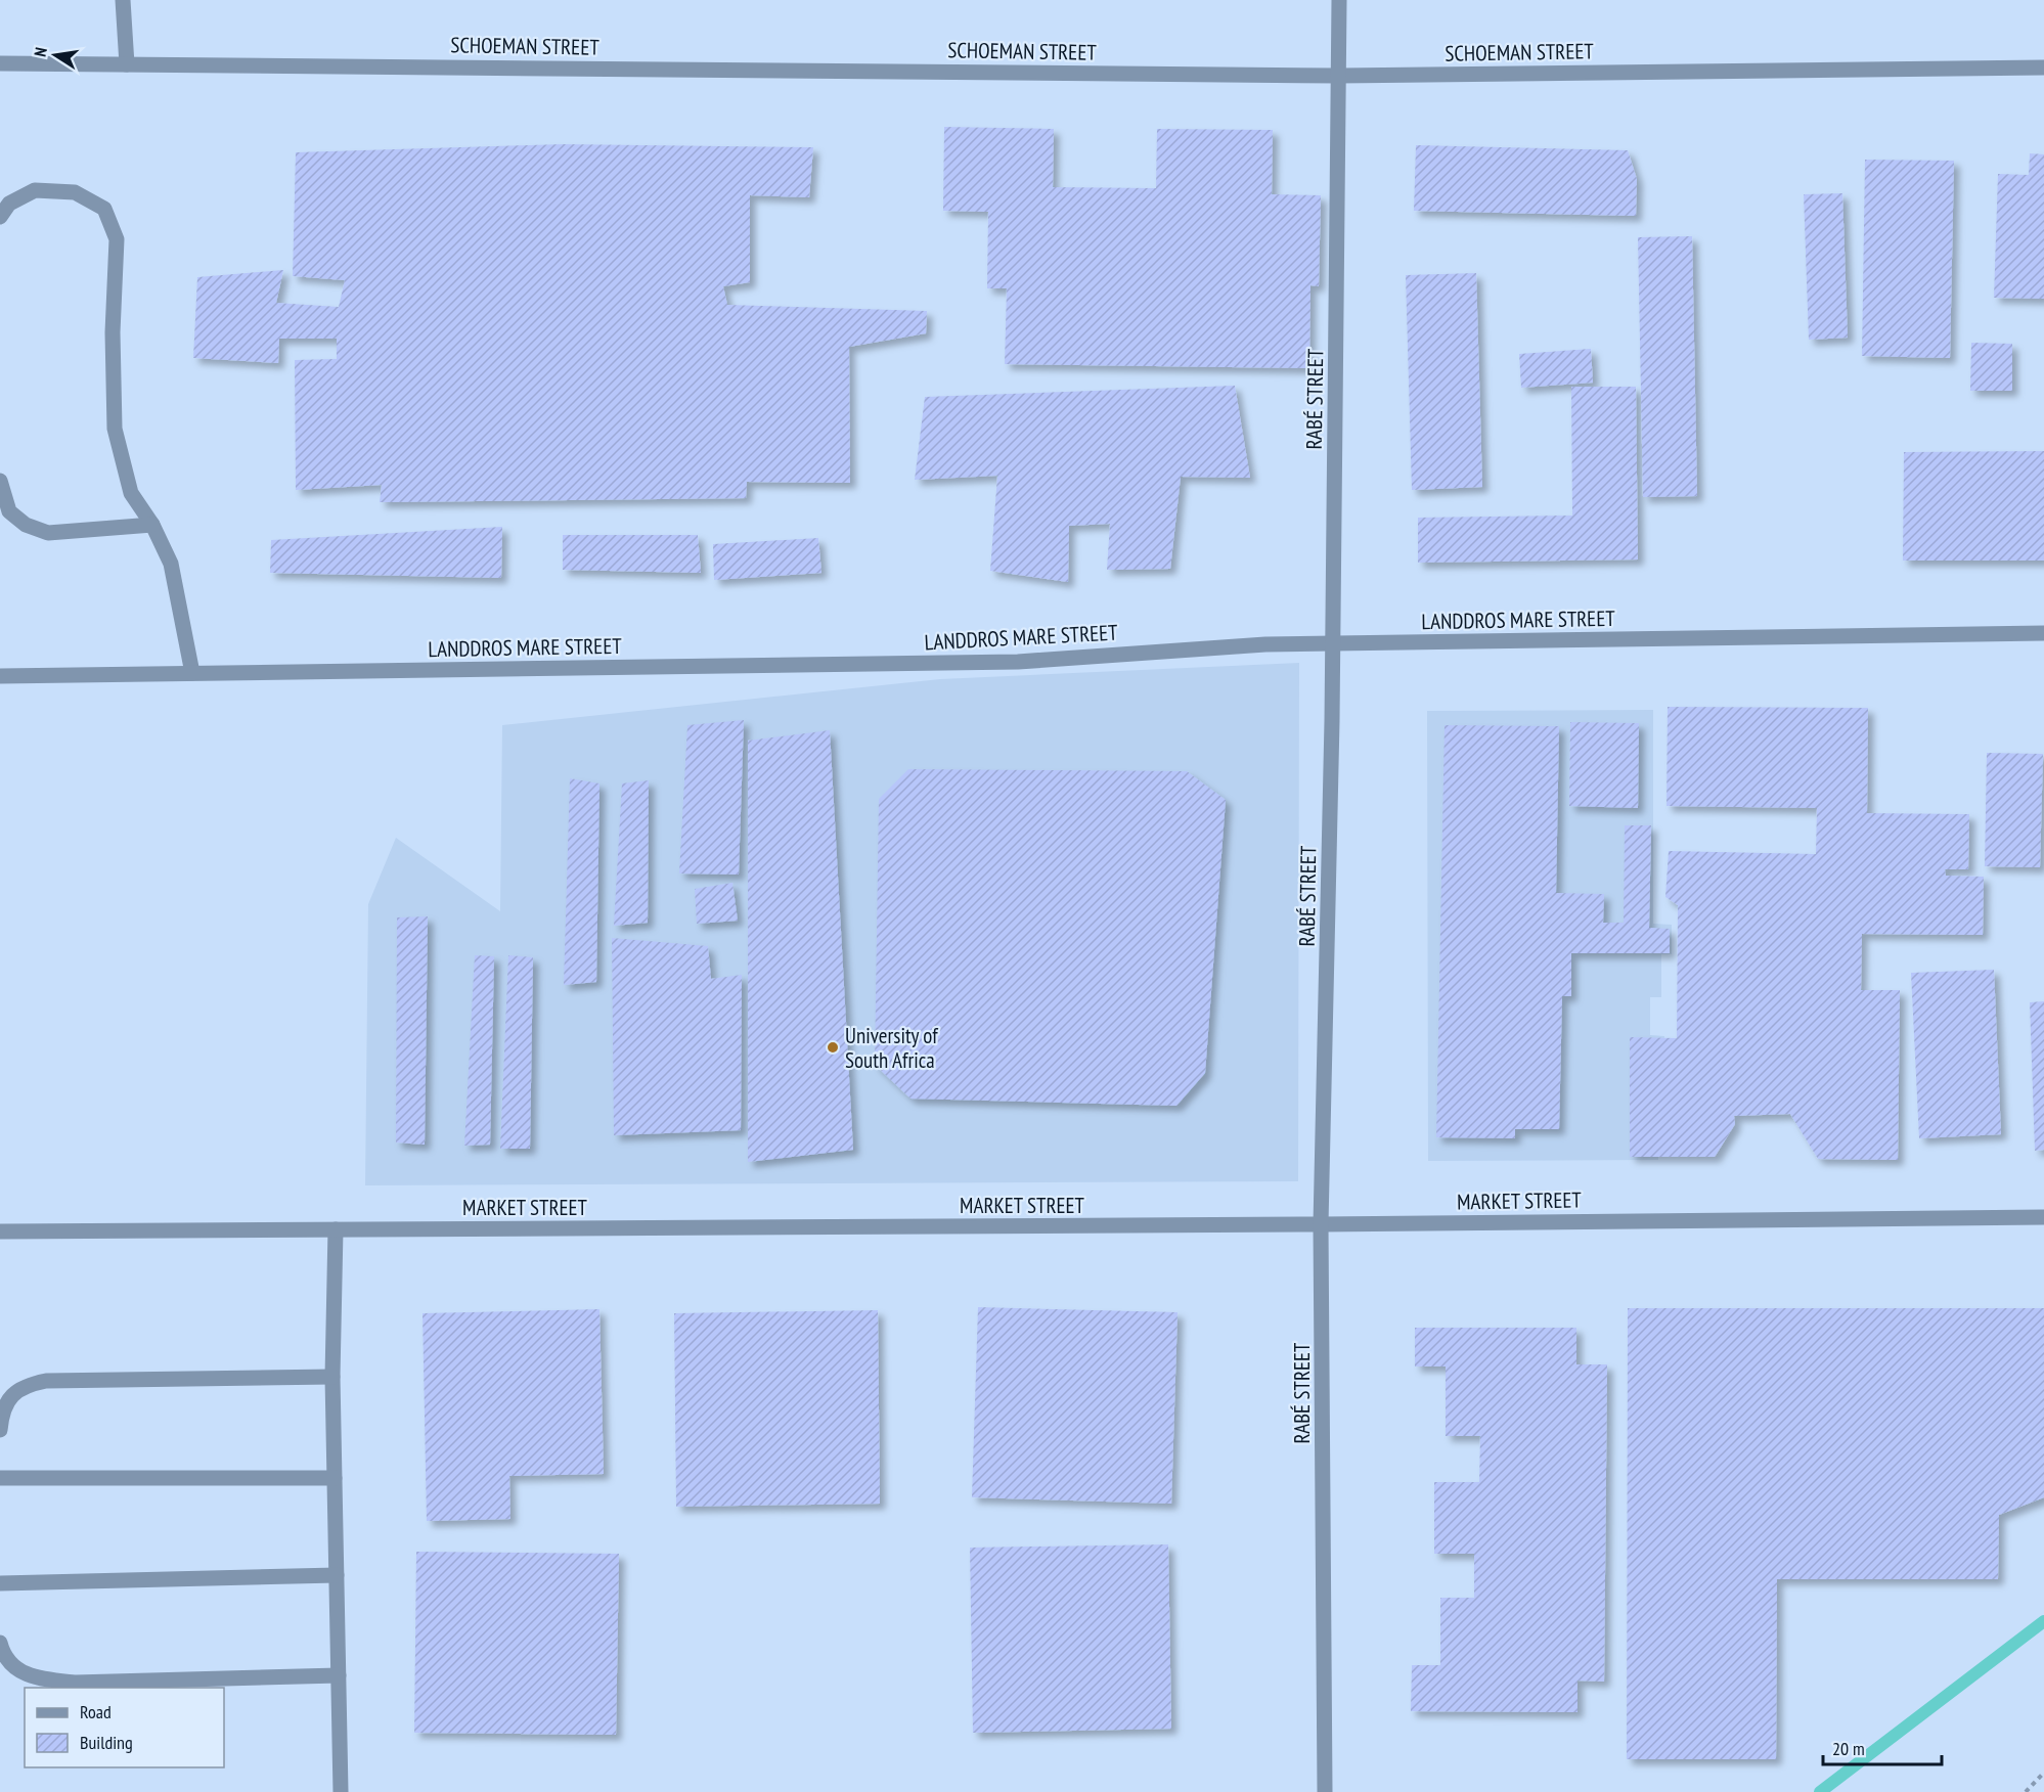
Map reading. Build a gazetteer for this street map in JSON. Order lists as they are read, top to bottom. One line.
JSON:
{"streets":{"street":["SCHOEMAN STREET","RABÉ STREET","LANDDROS MARE STREET","MARKET STREET"]},"crossings":[["SCHOEMAN STREET","RABÉ STREET"],["RABÉ STREET","LANDDROS MARE STREET"],["RABÉ STREET","MARKET STREET"]],"places":["University of South Africa"],"legend":["Road","Building"],"scale_bar":"20 m","north":"left"}
